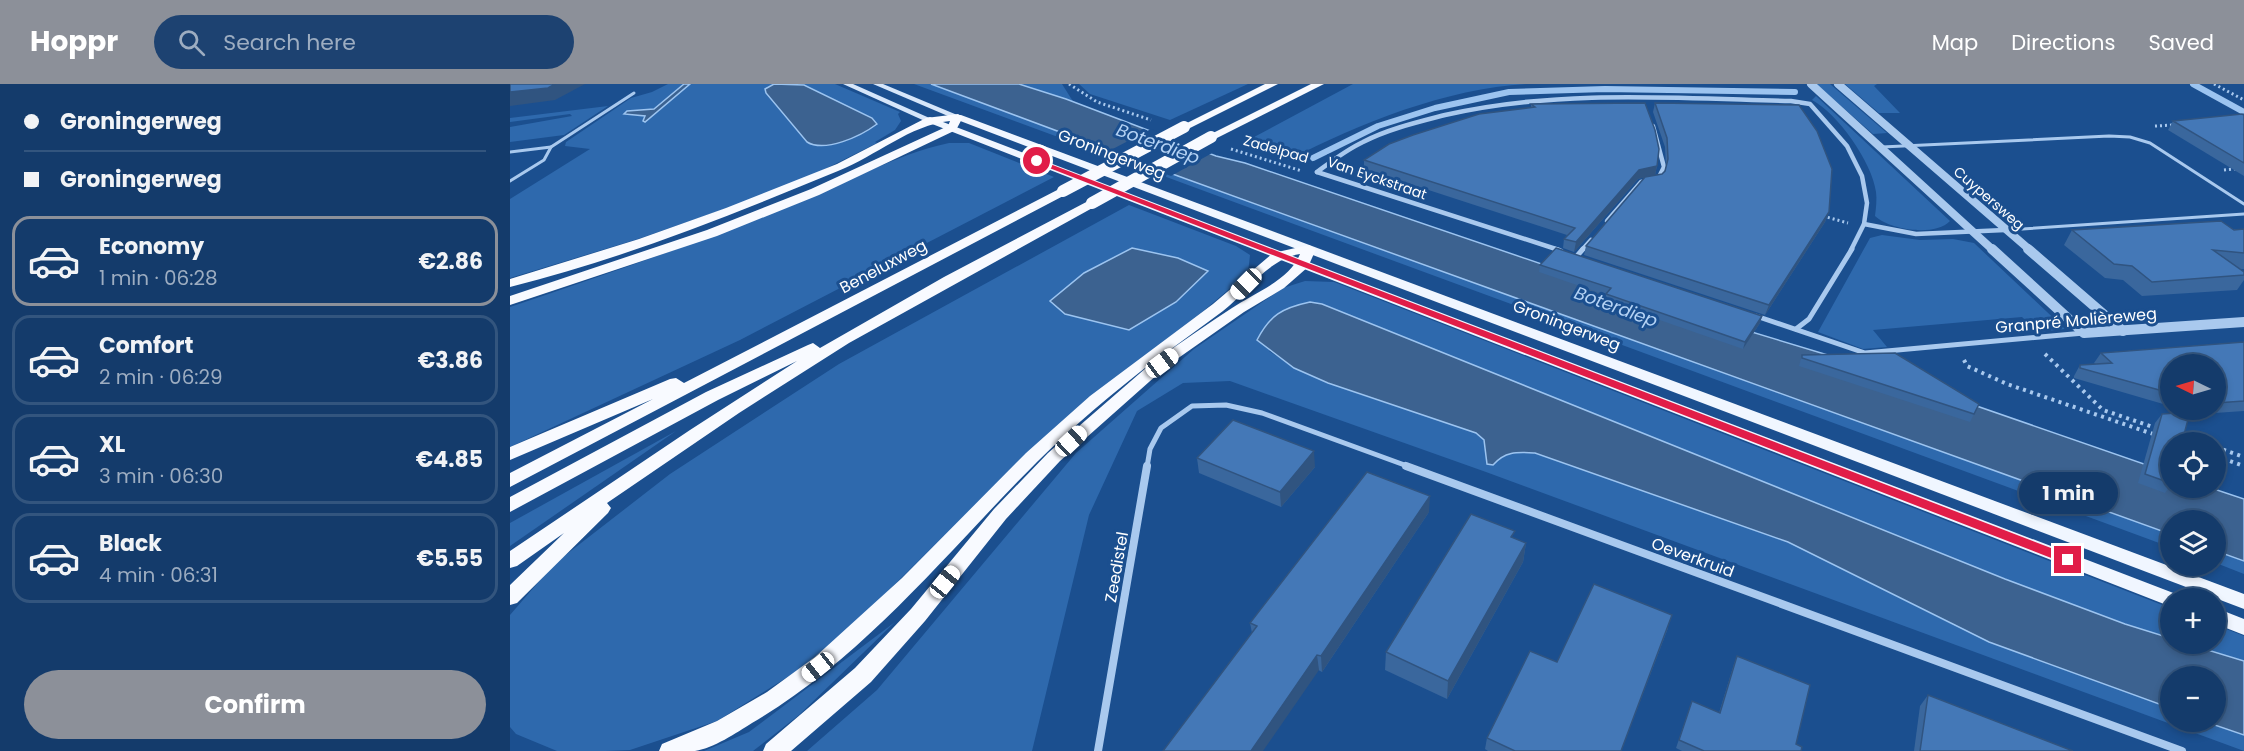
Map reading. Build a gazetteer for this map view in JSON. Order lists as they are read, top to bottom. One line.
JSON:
{"streets":{"highway":["Beneluxweg"],"main road":["Groningerweg"],"street":["Van Eyckstraat","Cuypersweg","Granpré Molièreweg","Oeverkruid","Zeedistel"],"path":["Zadelpad"]},"crossings":[["Zadelpad","Van Eyckstraat"],["Van Eyckstraat","Granpré Molièreweg"],["Cuypersweg","Granpré Molièreweg"],["Oeverkruid","Zeedistel"]],"water":["Boterdiep"],"north":"left","page":{"header":"Hoppr","search":"Search here","nav":["Map","Directions","Saved"],"banner":["Groningerweg","Groningerweg"],"list":[{"name":"Economy","note":"1 min · 06:28","value":"€2.86"},{"name":"Comfort","note":"2 min · 06:29","value":"€3.86"},{"name":"XL","note":"3 min · 06:30","value":"€4.85"},{"name":"Black","note":"4 min · 06:31","value":"€5.55"}],"map_buttons":["+","−"],"bubble":"1 min","buttons":"Confirm"}}
